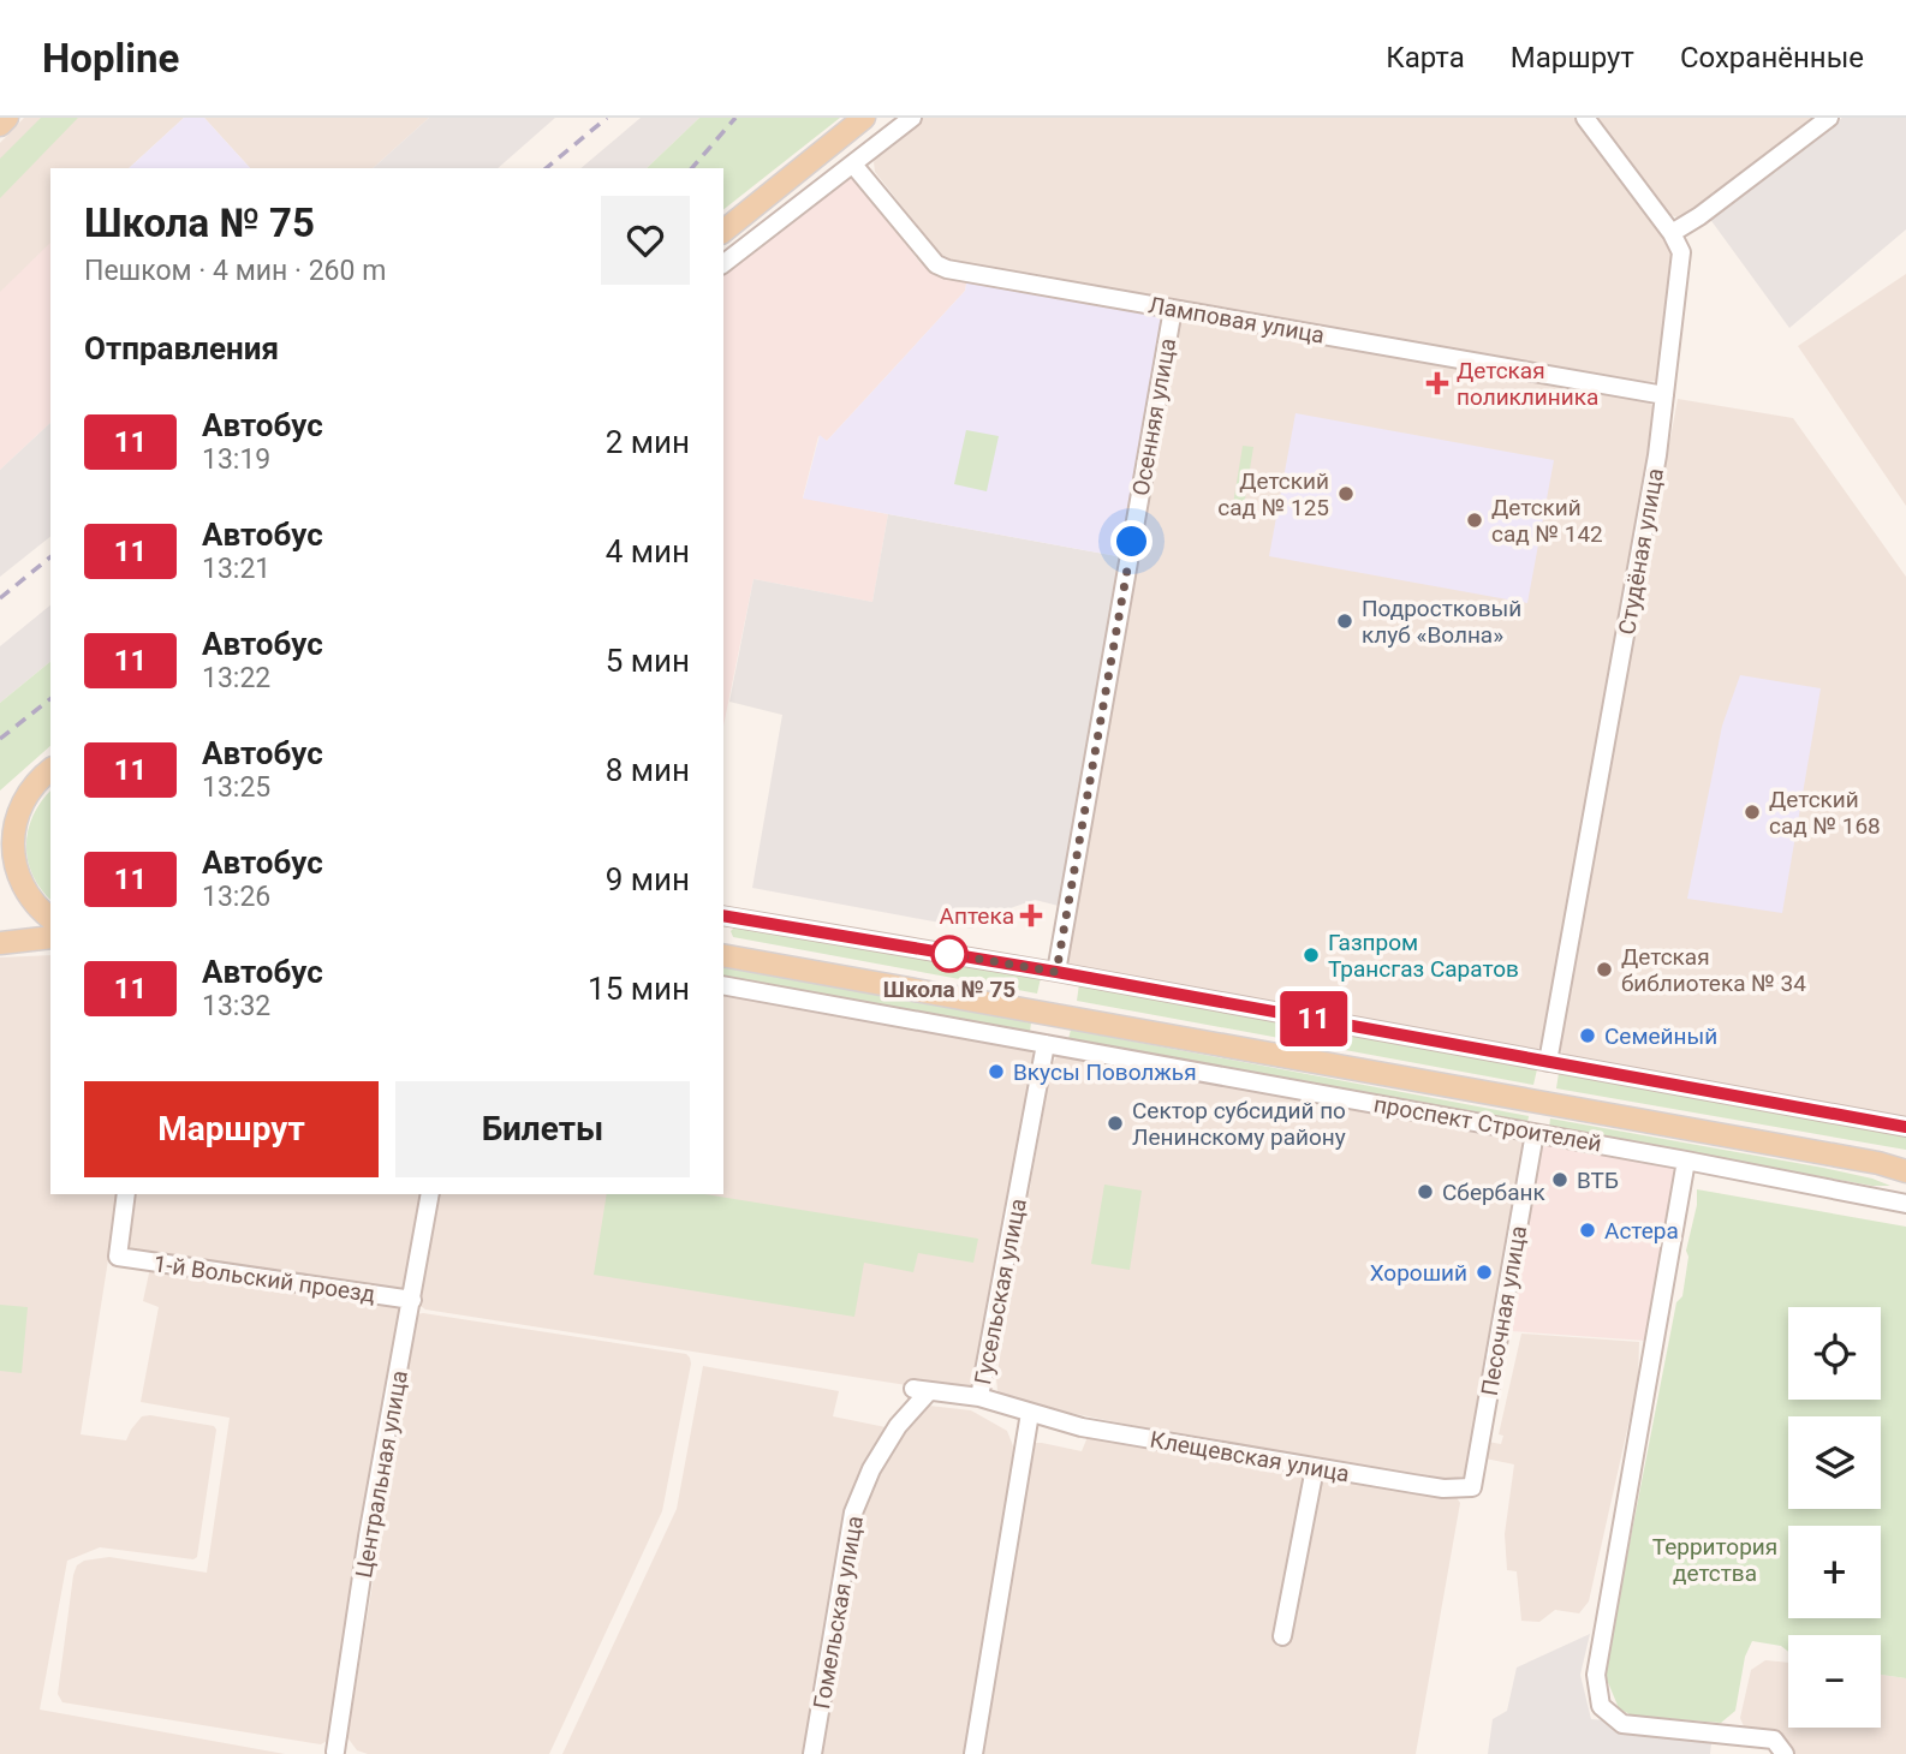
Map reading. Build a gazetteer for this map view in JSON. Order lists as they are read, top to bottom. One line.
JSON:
{"streets":{"main road":["проспект Строителей"],"street":["Ламповая улица","Осенняя улица","Студёная улица","1-й Вольский проезд","Гусельская улица","Песочная улица","Клещевская улица","Центральная улица","Гомельская улица"]},"crossings":[["Ламповая улица","Осенняя улица"],["Ламповая улица","Студёная улица"],["проспект Строителей","Гусельская улица"],["проспект Строителей","Песочная улица"],["1-й Вольский проезд","Центральная улица"],["Гусельская улица","Клещевская улица"],["Гусельская улица","Гомельская улица"],["Песочная улица","Клещевская улица"]],"parks":["Территория детства"],"places":{"health":["Детская поликлиника","Аптека"],"other":["Детский сад № 125","Детский сад № 142","Подростковый клуб «Волна»","Детский сад № 168","Школа № 75","Газпром Трансгаз Саратов","Детская библиотека № 34","Семейный","Вкусы Поволжья","Сектор субсидий по Ленинскому району","ВТБ","Сбербанк","Астера","Хороший"]},"lines":["bus line 11"],"page":{"header":"Hopline","nav":["Карта","Маршрут","Сохранённые"],"on_map":"11","heading":[["Школа № 75","Пешком · 4 мин · 260 m"],"Отправления"],"list":[{"mark":"11","name":"Автобус","note":"13:19","value":"2 мин"},{"mark":"11","name":"Автобус","note":"13:21","value":"4 мин"},{"mark":"11","name":"Автобус","note":"13:22","value":"5 мин"},{"mark":"11","name":"Автобус","note":"13:25","value":"8 мин"},{"mark":"11","name":"Автобус","note":"13:26","value":"9 мин"},{"mark":"11","name":"Автобус","note":"13:32","value":"15 мин"}],"buttons":["Маршрут","Билеты"],"map_buttons":["+","−"]}}
